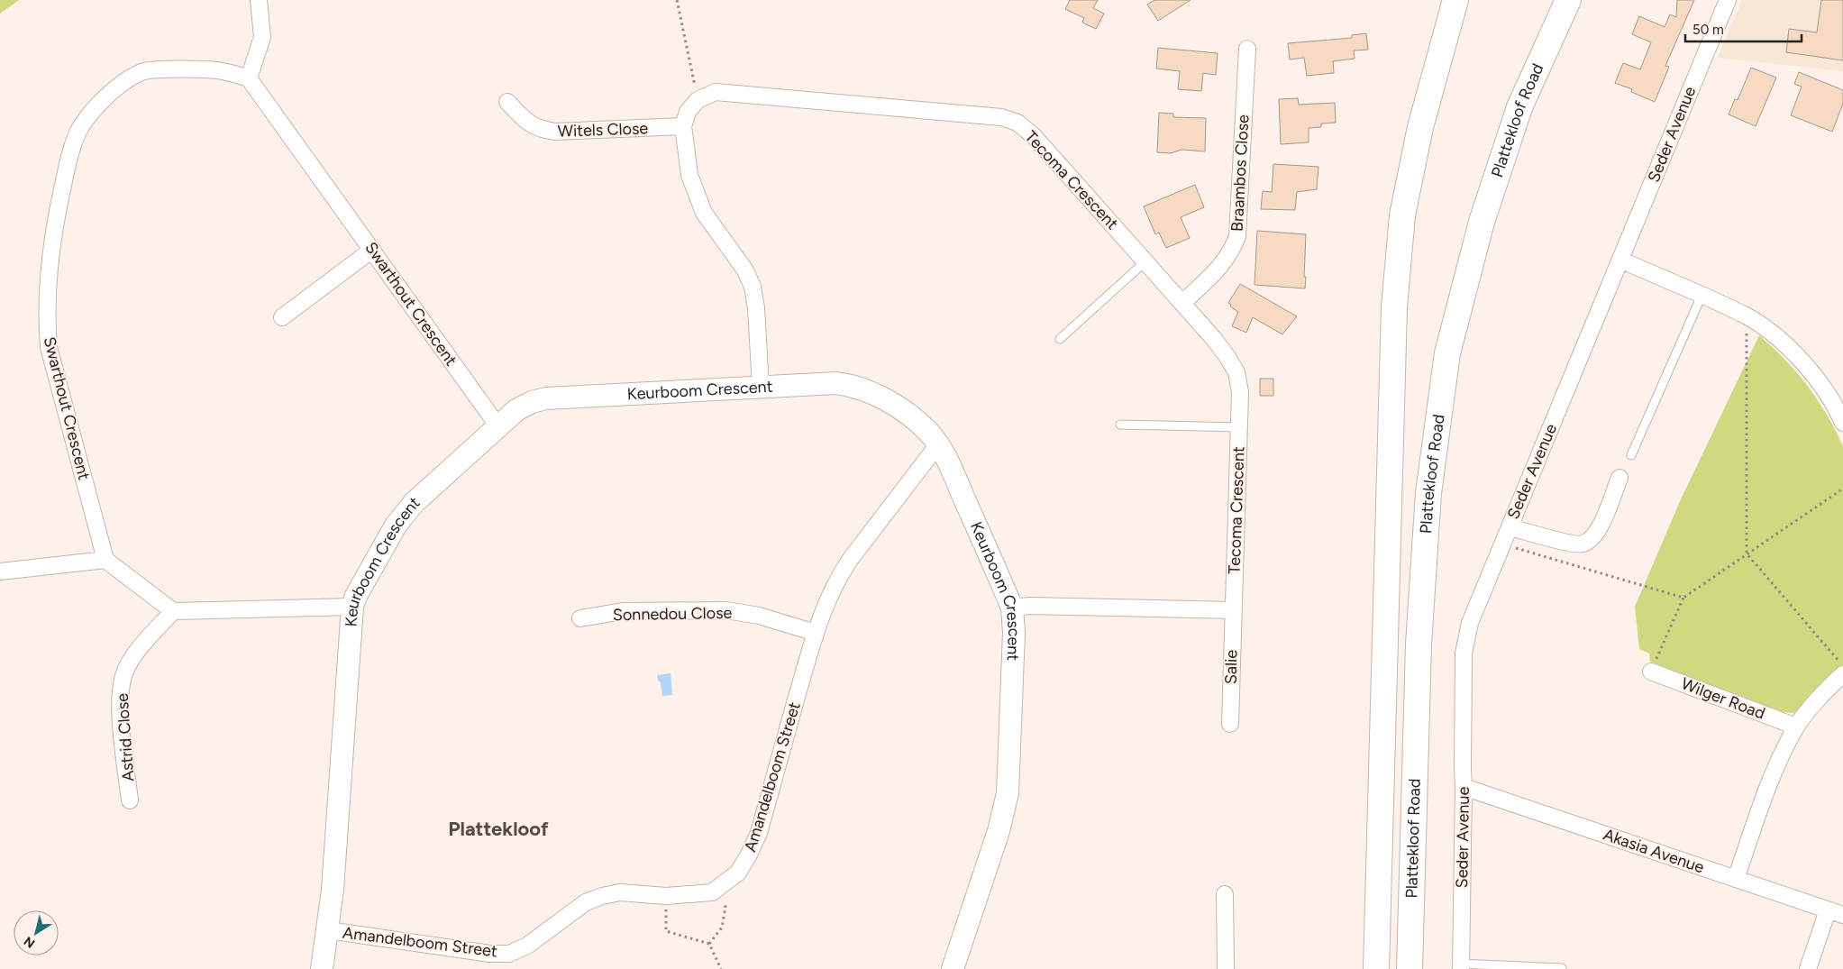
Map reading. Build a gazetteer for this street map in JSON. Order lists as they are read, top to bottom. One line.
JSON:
{"streets":{"main road":["Plattekloof Road"],"street":["Witels Close","Seder Avenue","Braambos Close","Tecoma Crescent","Swarthout Crescent","Keurboom Crescent","Sonnedou Close","Salie","Wilger Road","Astrid Close","Amandelboom Street","Akasia Avenue"]},"crossings":[["Seder Avenue","Akasia Avenue"],["Braambos Close","Tecoma Crescent"],["Tecoma Crescent","Salie"],["Swarthout Crescent","Keurboom Crescent"],["Keurboom Crescent","Amandelboom Street"],["Sonnedou Close","Amandelboom Street"]],"districts":["Plattekloof"],"scale_bar":"50 m","north":"bottom left"}
